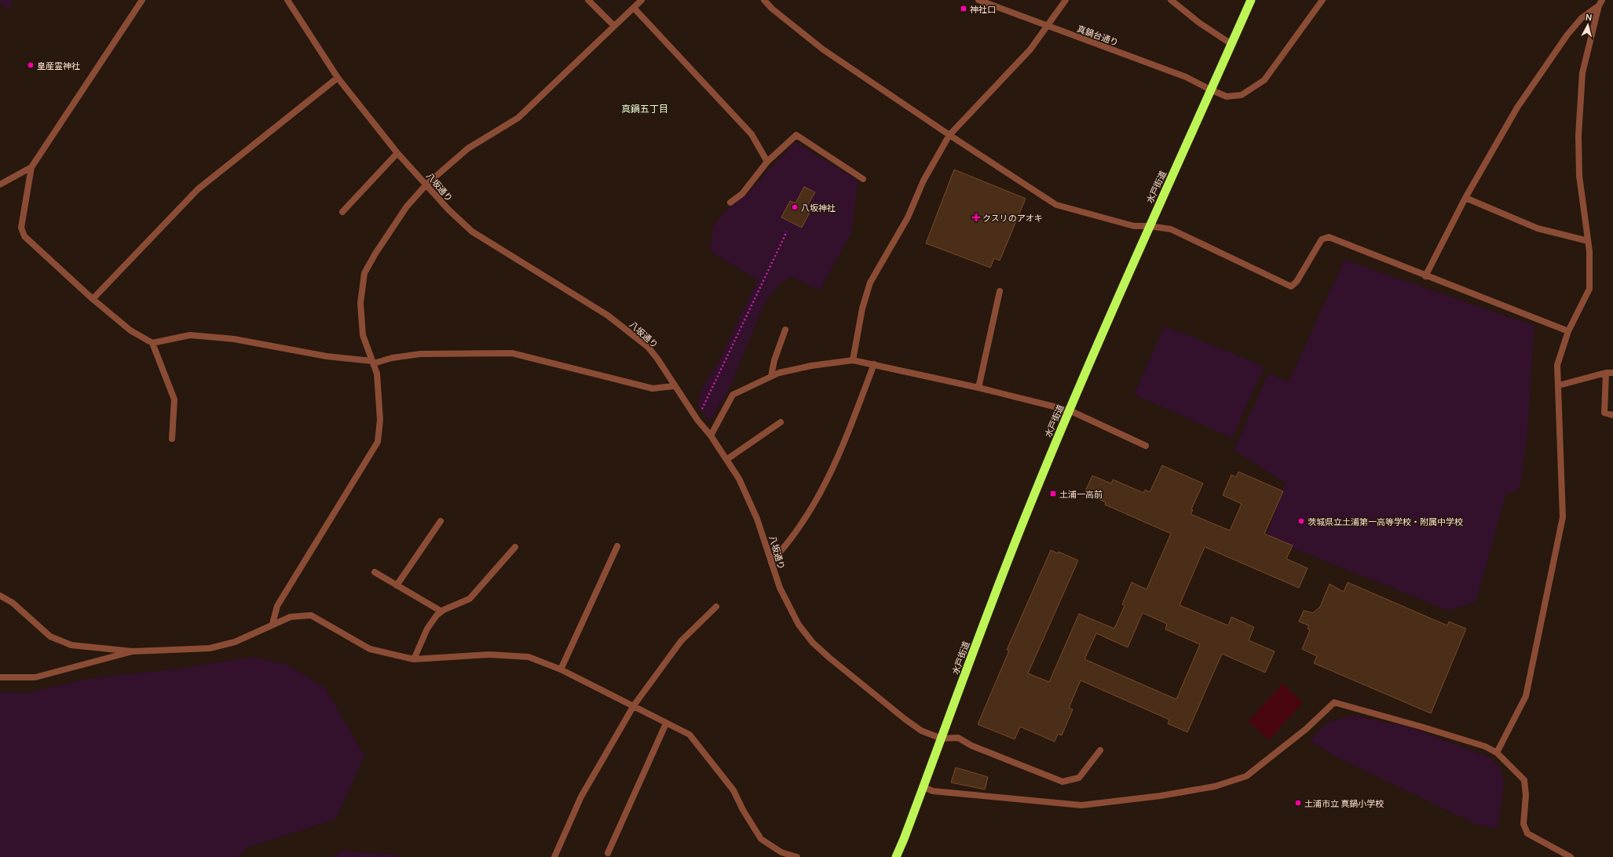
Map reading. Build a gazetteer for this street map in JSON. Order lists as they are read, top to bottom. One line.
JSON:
{"streets":{"highway":["水戸街道"],"street":["真鍋台通り","八坂通り"]},"crossings":[["真鍋台通り","水戸街道"],["八坂通り","水戸街道"]],"districts":["真鍋五丁目"],"places":{"transit":["神社口","土浦一高前"],"other":["皇産霊神社","八坂神社","茨城県立土浦第一高等学校・附属中学校","土浦市立 真鍋小学校"],"health":["クスリのアオキ"]},"north":"top"}
